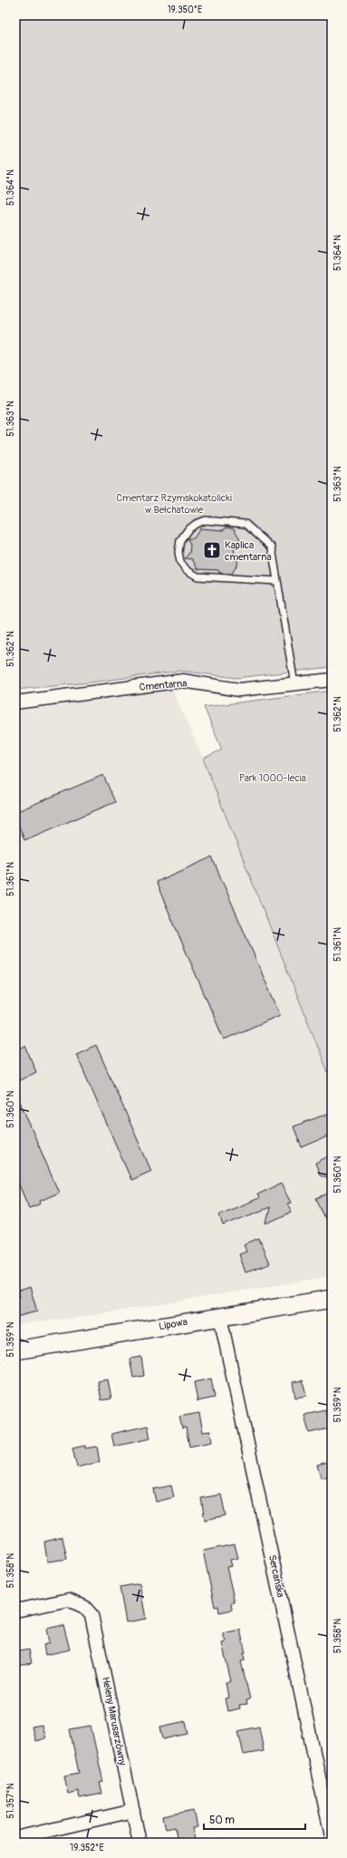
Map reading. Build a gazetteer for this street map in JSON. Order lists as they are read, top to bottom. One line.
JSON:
{"streets":{"main road":["Lipowa"],"street":["Cmentarna","Sercańska","Heleny Marusarzówny"]},"crossings":[["Lipowa","Sercańska"]],"parks":["Cmentarz Rzymskokatolicki w Bełchatowie","Park 1000-lecia"],"places":{"church":["Kaplica cmentarna"]},"scale_bar":"50 m","coordinates":["19.350°E","51.364°N","51.363°N","51.362°N","51.361°N","51.360°N","51.359°N","51.358°N","51.357°N","19.352°E"]}
